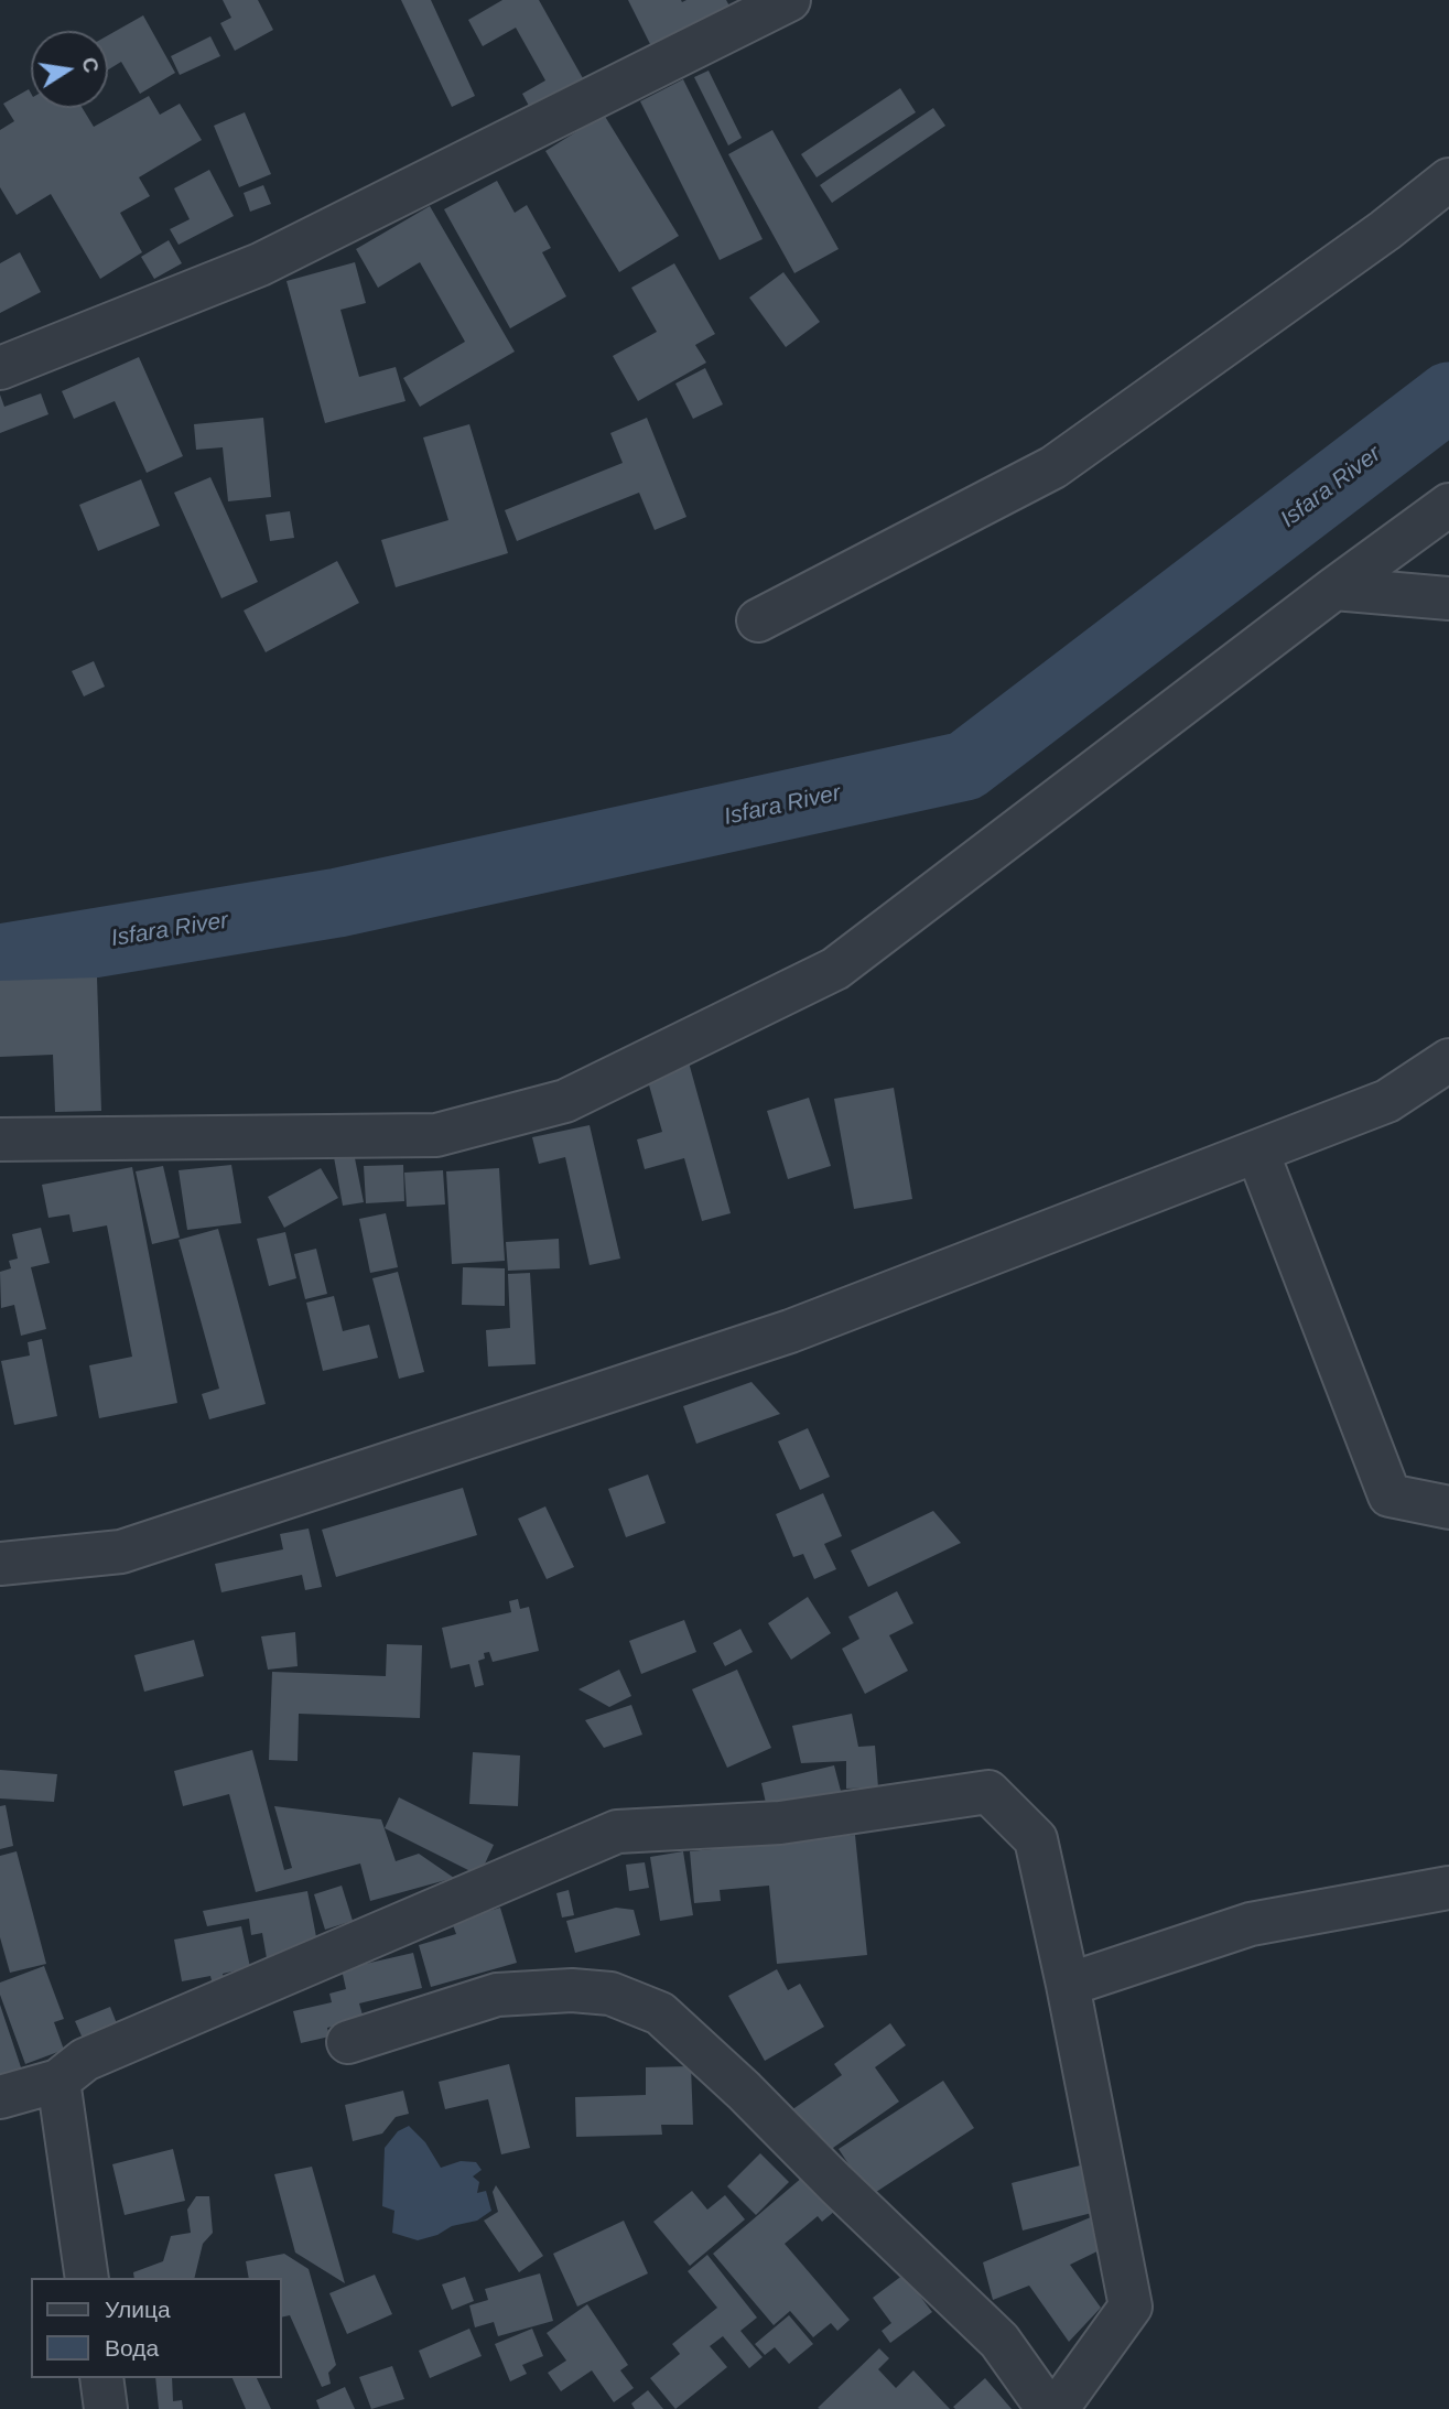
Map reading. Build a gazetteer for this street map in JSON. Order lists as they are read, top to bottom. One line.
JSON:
{"water":["Isfara River"],"legend":["Улица","Вода"],"north":"right"}
